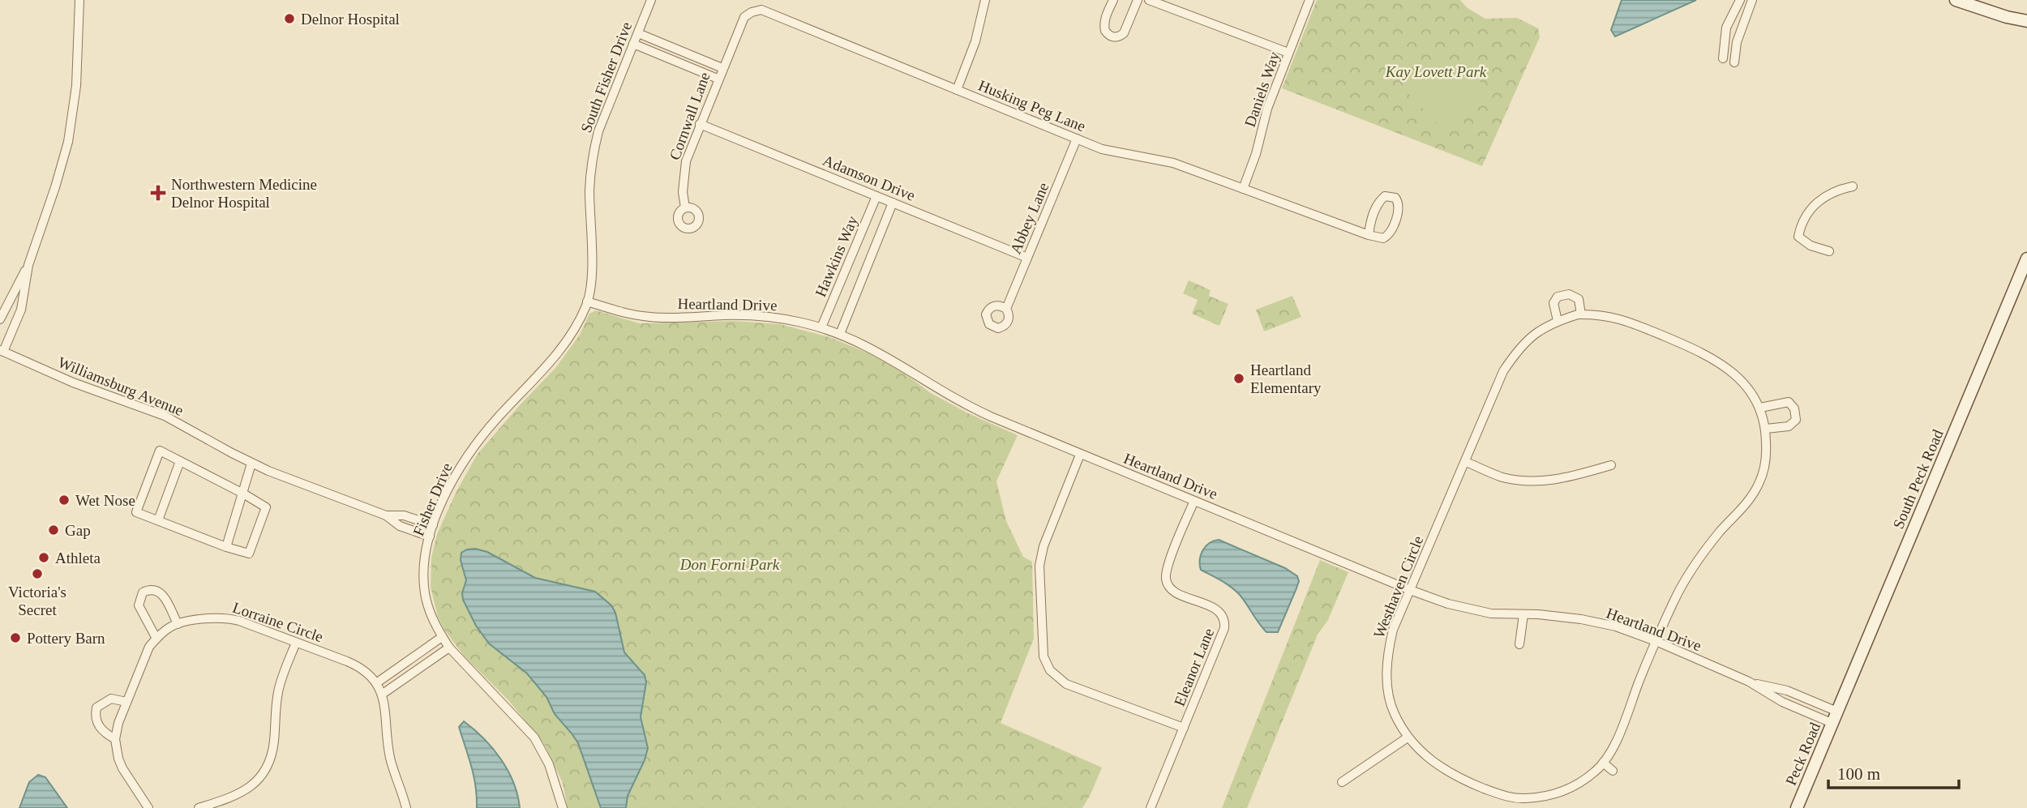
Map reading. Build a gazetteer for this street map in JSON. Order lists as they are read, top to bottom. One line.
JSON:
{"streets":{"main road":["South Peck Road","Peck Road"],"street":["South Fisher Drive","Daniels Way","Husking Peg Lane","Cornwall Lane","Adamson Drive","Abbey Lane","Hawkins Way","Heartland Drive","Williamsburg Avenue","Fisher Drive","Westhaven Circle","Lorraine Circle","Eleanor Lane"]},"crossings":[["South Fisher Drive","Heartland Drive"],["South Fisher Drive","Fisher Drive"],["Daniels Way","Husking Peg Lane"],["Husking Peg Lane","Cornwall Lane"],["Husking Peg Lane","Abbey Lane"],["Cornwall Lane","Adamson Drive"],["Adamson Drive","Abbey Lane"],["Adamson Drive","Hawkins Way"],["Hawkins Way","Heartland Drive"],["Heartland Drive","South Peck Road"],["Heartland Drive","Fisher Drive"],["Heartland Drive","Westhaven Circle"],["Heartland Drive","Eleanor Lane"],["Heartland Drive","Peck Road"],["Williamsburg Avenue","Fisher Drive"],["South Peck Road","Peck Road"]],"parks":["Kay Lovett Park","Don Forni Park"],"places":{"other":["Delnor Hospital","Heartland Elementary","Wet Nose","Gap","Athleta","Victoria's Secret","Pottery Barn"],"health":["Northwestern Medicine Delnor Hospital"]},"scale_bar":"100 m"}
